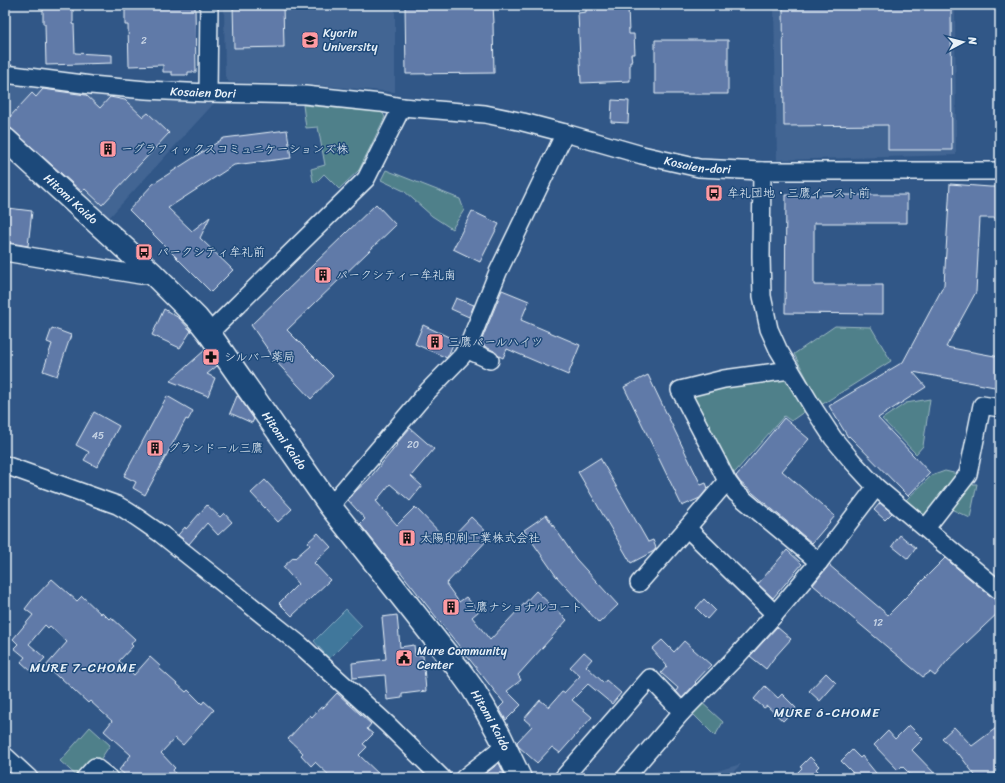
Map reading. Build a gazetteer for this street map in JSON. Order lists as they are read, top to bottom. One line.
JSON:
{"streets":{"main road":["Hitomi Kaido"],"street":["Kosaien Dori","Kosaien-dori"]},"crossings":[["Kosaien Dori","Kosaien-dori"]],"districts":["MURE 7-CHOME","MURE 6-CHOME"],"places":{"school or university":["Kyorin University"],"building":["ーグラフィックスコミュニケーションズ株","パークシティー牟礼南","三鷹パールハイツ","グランドール三鷹","太陽印刷工業株式会社","三鷹ナショナルコート"],"bus stop":["牟礼団地・三鷹イースト前","パークシティ牟礼前"],"pharmacy":["シルバー薬局"],"public building":["Mure Community Center"]},"house_numbers":["2","45","20","12"],"north":"right"}
